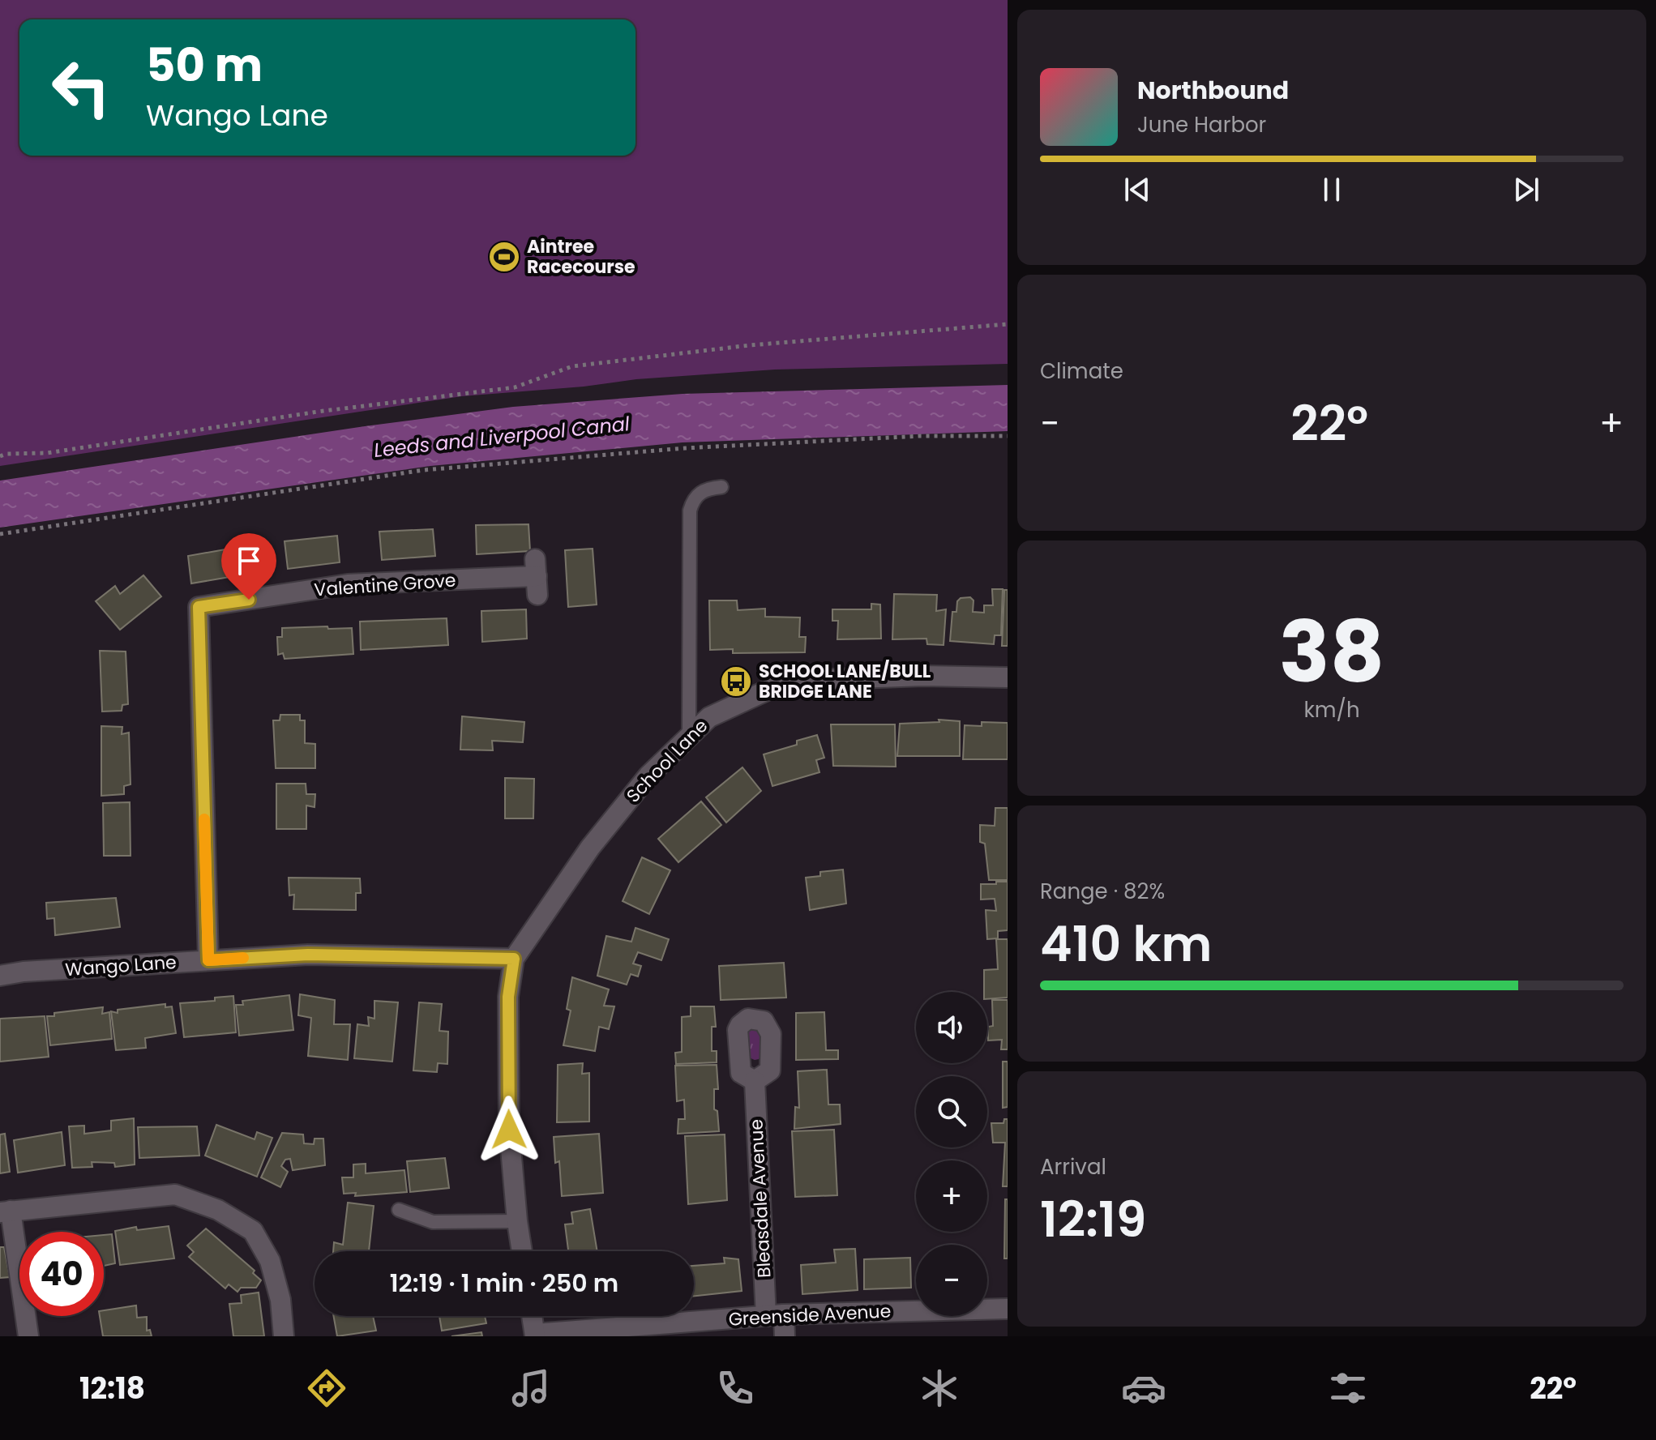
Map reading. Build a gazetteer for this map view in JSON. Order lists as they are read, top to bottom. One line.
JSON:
{"streets":{"street":["Valentine Grove","School Lane","Wango Lane","Bleasdale Avenue","Greenside Avenue"]},"crossings":[["Valentine Grove","Wango Lane"],["School Lane","Wango Lane"],["Bleasdale Avenue","Greenside Avenue"]],"water":["Leeds and Liverpool Canal"],"places":{"sports":["Aintree Racecourse"],"bus stop":["SCHOOL LANE/BULL BRIDGE LANE"]},"page":{"turn":["50 m","Wango Lane"],"song":["Northbound","June Harbor"],"tile":["Climate",["38","km/h"],["Range · 82%","410 km"],["Arrival","12:19"]],"heat":["−","22°","+"],"map_buttons":["+","−"],"limit":"40","trip":"12:19 · 1 min · 250 m","tabs":["12:18","22°"]}}
